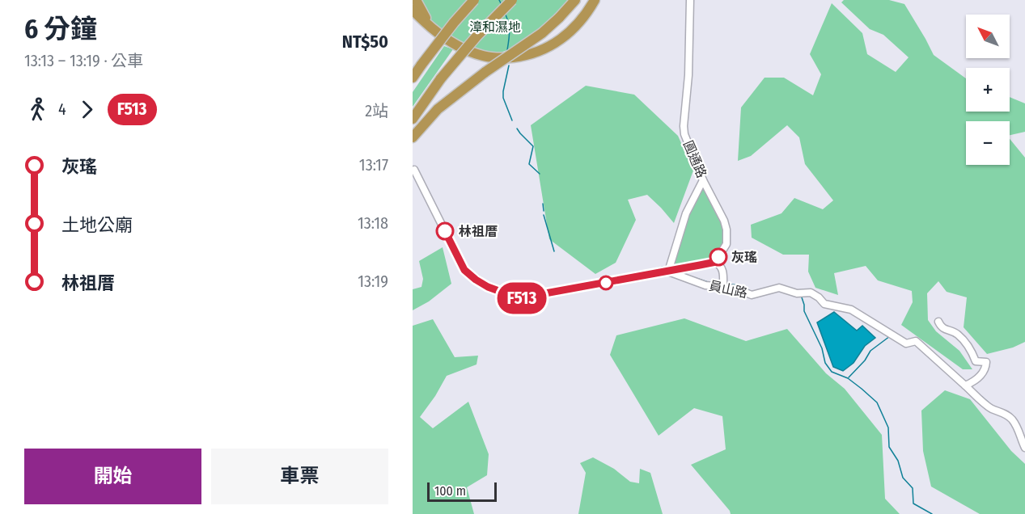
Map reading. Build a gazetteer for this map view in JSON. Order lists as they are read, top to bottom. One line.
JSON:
{"streets":{"street":["圓通路","員山路"]},"parks":["漳和濕地"],"places":["林祖厝","灰瑤"],"lines":["bus line F513"],"scale_bar":"100 m","north":"top left","page":{"heading":["6 分鐘","13:13 – 13:19 · 公車","NT$50"],"on_map":"F513","map_buttons":["+","−"],"legs":["4","F513","2站"],"list":[{"name":"灰瑤","value":"13:17"},{"name":"土地公廟","value":"13:18"},{"name":"林祖厝","value":"13:19"}],"buttons":["開始","車票"],"scale":"100 m"}}
